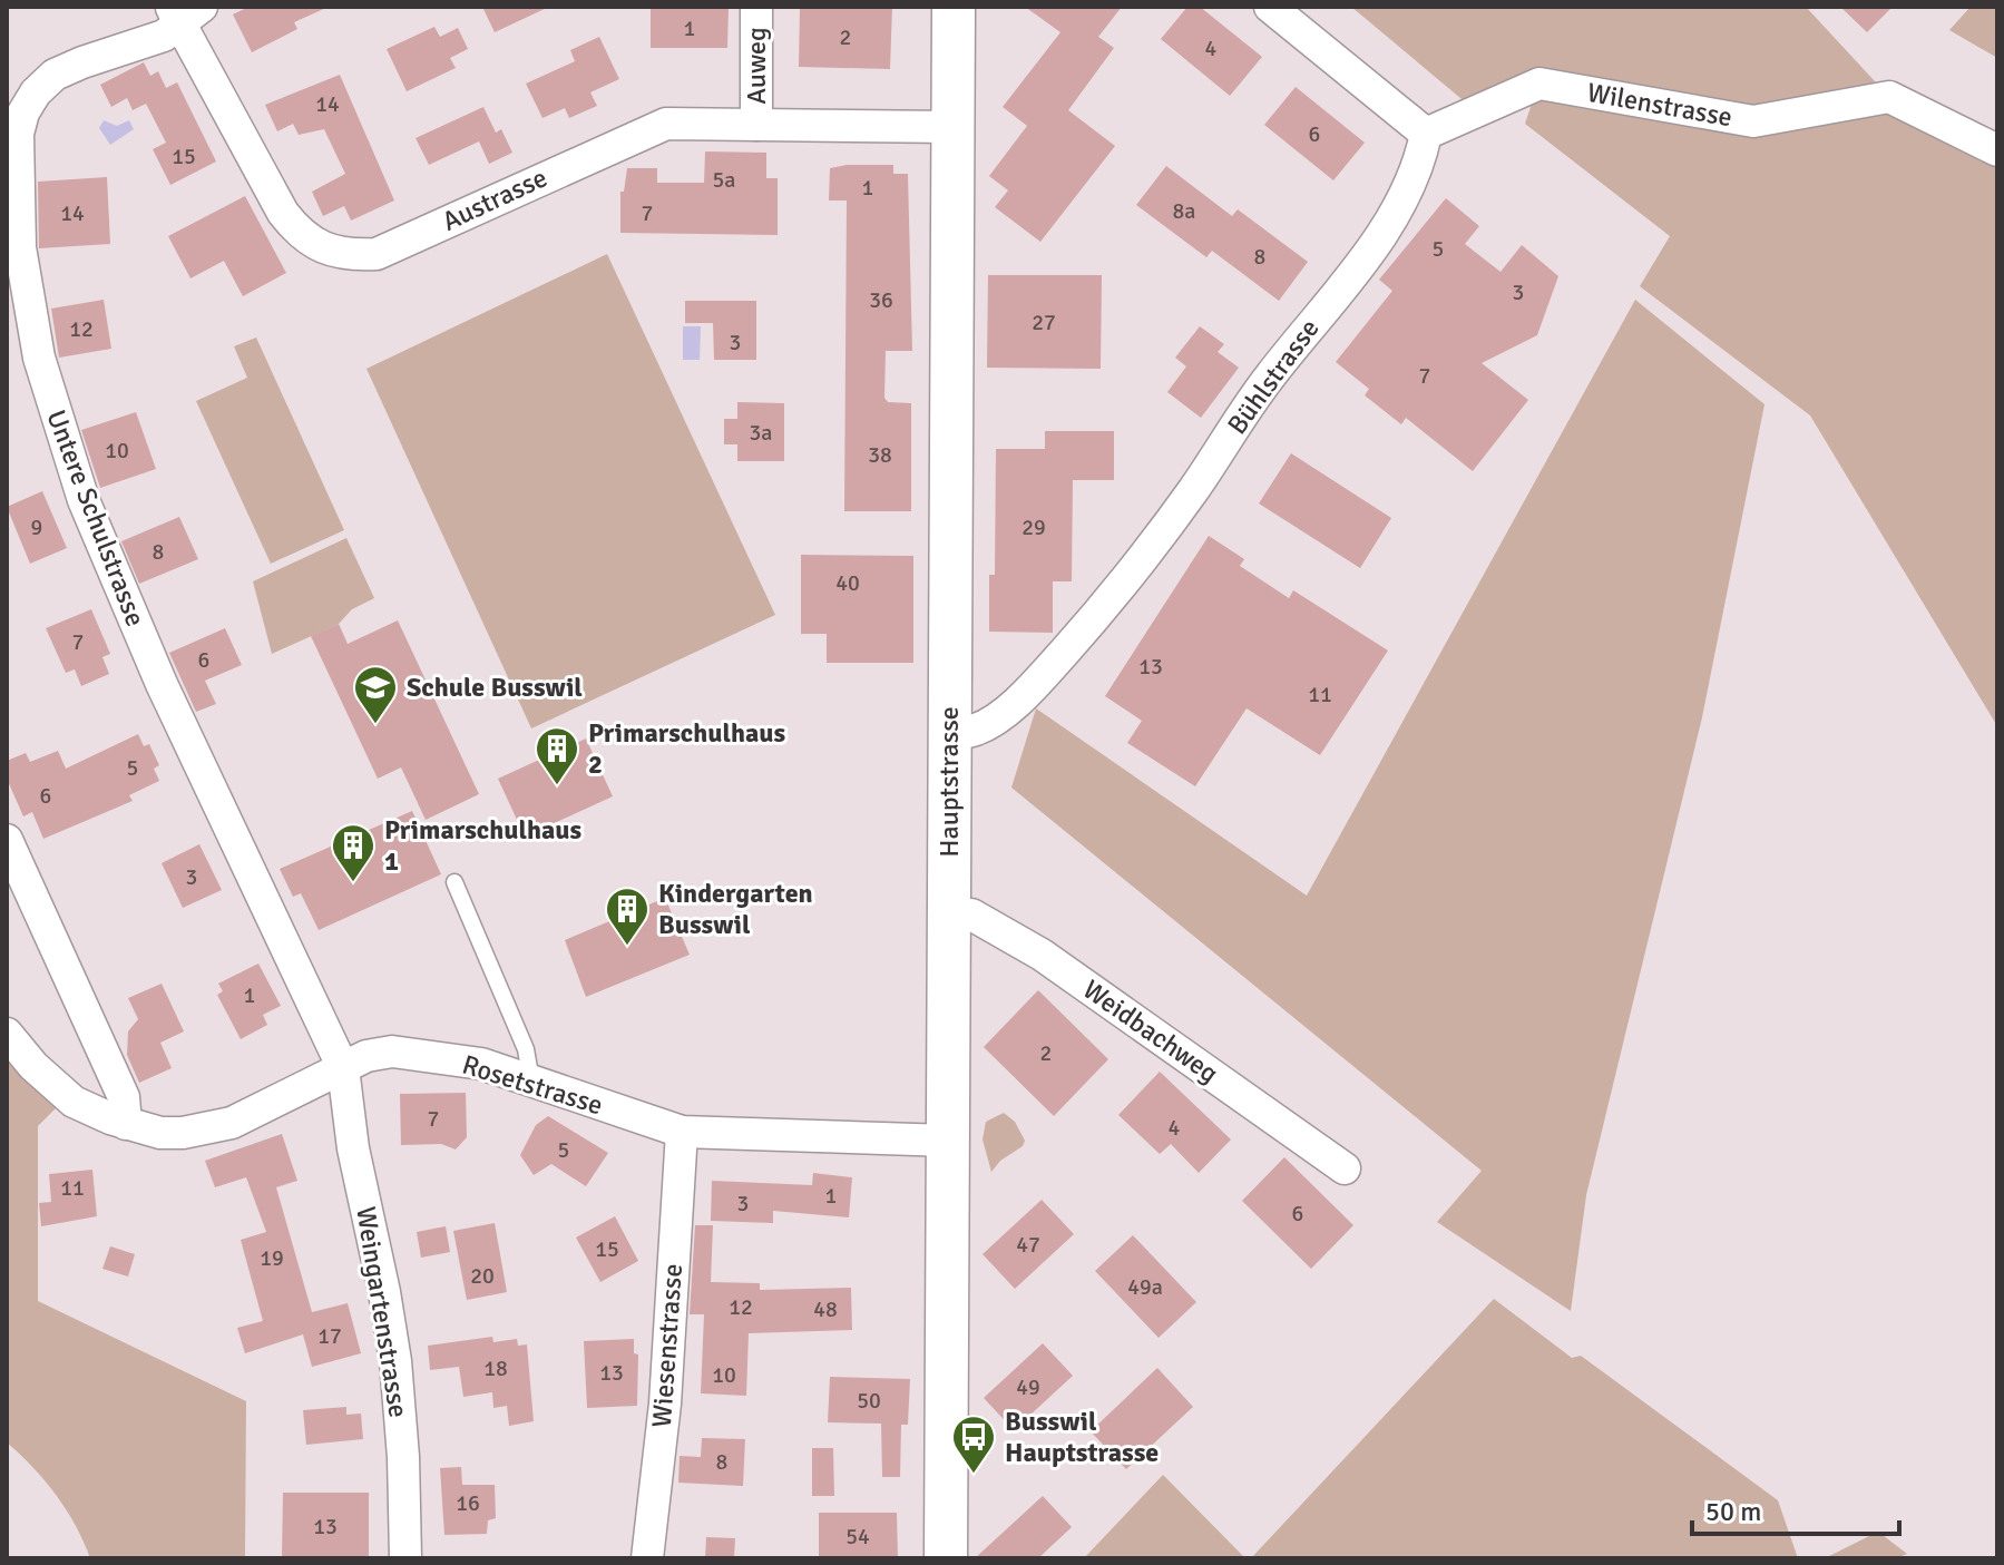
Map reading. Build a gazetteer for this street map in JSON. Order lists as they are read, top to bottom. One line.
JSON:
{"streets":{"street":["Auweg","Wilenstrasse","Austrasse","Bühlstrasse","Untere Schulstrasse","Hauptstrasse","Weidbachweg","Rosetstrasse","Weingartenstrasse","Wiesenstrasse"]},"crossings":[["Auweg","Austrasse"],["Wilenstrasse","Bühlstrasse"],["Austrasse","Untere Schulstrasse"],["Austrasse","Hauptstrasse"],["Bühlstrasse","Hauptstrasse"],["Untere Schulstrasse","Rosetstrasse"],["Untere Schulstrasse","Weingartenstrasse"],["Hauptstrasse","Weidbachweg"],["Hauptstrasse","Rosetstrasse"],["Rosetstrasse","Weingartenstrasse"],["Rosetstrasse","Wiesenstrasse"]],"places":{"school or university":["Schule Busswil"],"building":["Primarschulhaus 2","Primarschulhaus 1","Kindergarten Busswil"],"bus stop":["Busswil Hauptstrasse"]},"house_numbers":["1","2","4","14","6","15","5a","1","8a","14","7","5","8","3","36","27","12","3","7","3a","10","38","9","29","8","40","7","6","13","11","5","6","3","1","2","7","4","5","11","1","3","6","47","15","19","20","49a","12","48","17","18","13","10","49","50","8","16","13","54"],"scale_bar":"50 m"}
